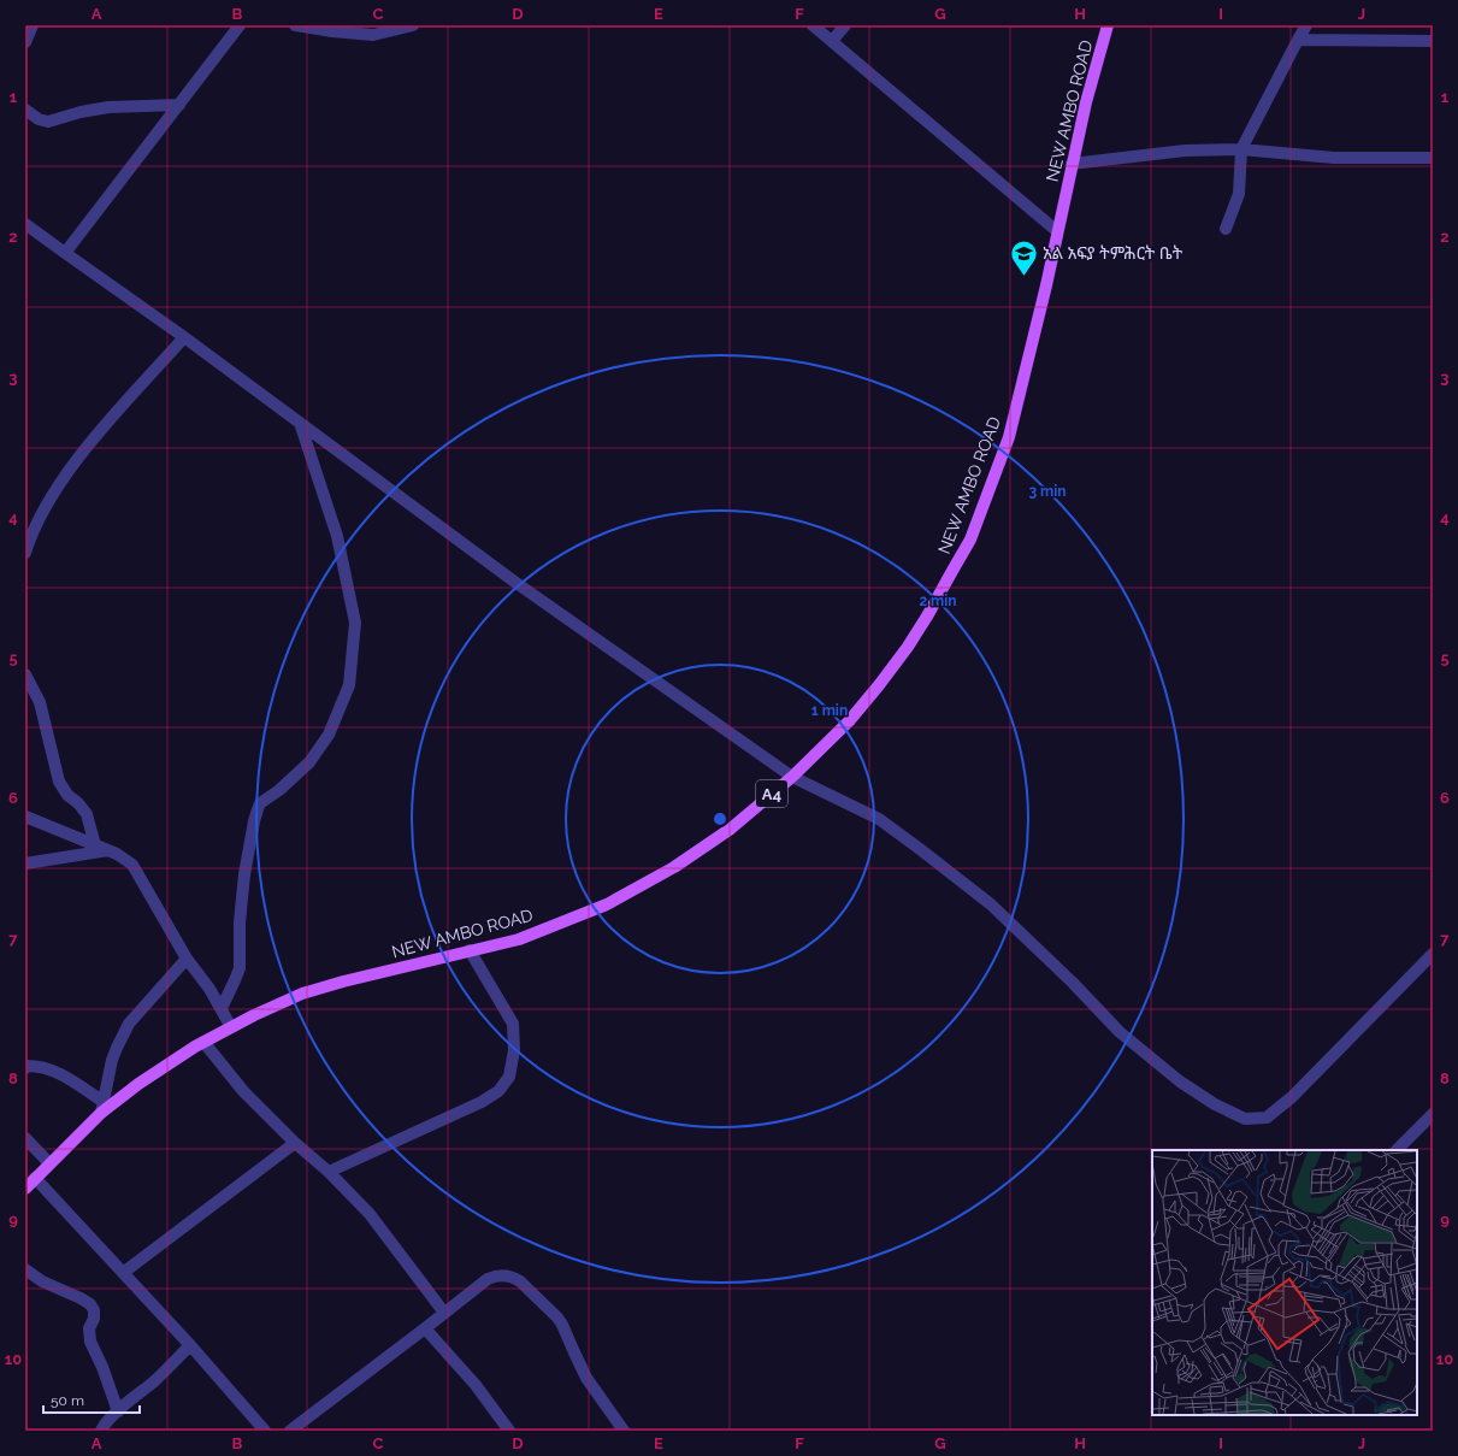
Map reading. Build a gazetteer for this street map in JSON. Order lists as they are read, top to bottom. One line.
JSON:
{"streets":{"main road":["NEW AMBO ROAD","A4"]},"places":{"school or university":["አል አፍያ ትምሕርት ቤት"]},"scale_bar":"50 m","grid":{"columns":["A","B","C","D","E","F","G","H","I","J"],"rows":["1","2","3","4","5","6","7","8","9","10"]},"rings":["3 min","2 min","1 min"]}
